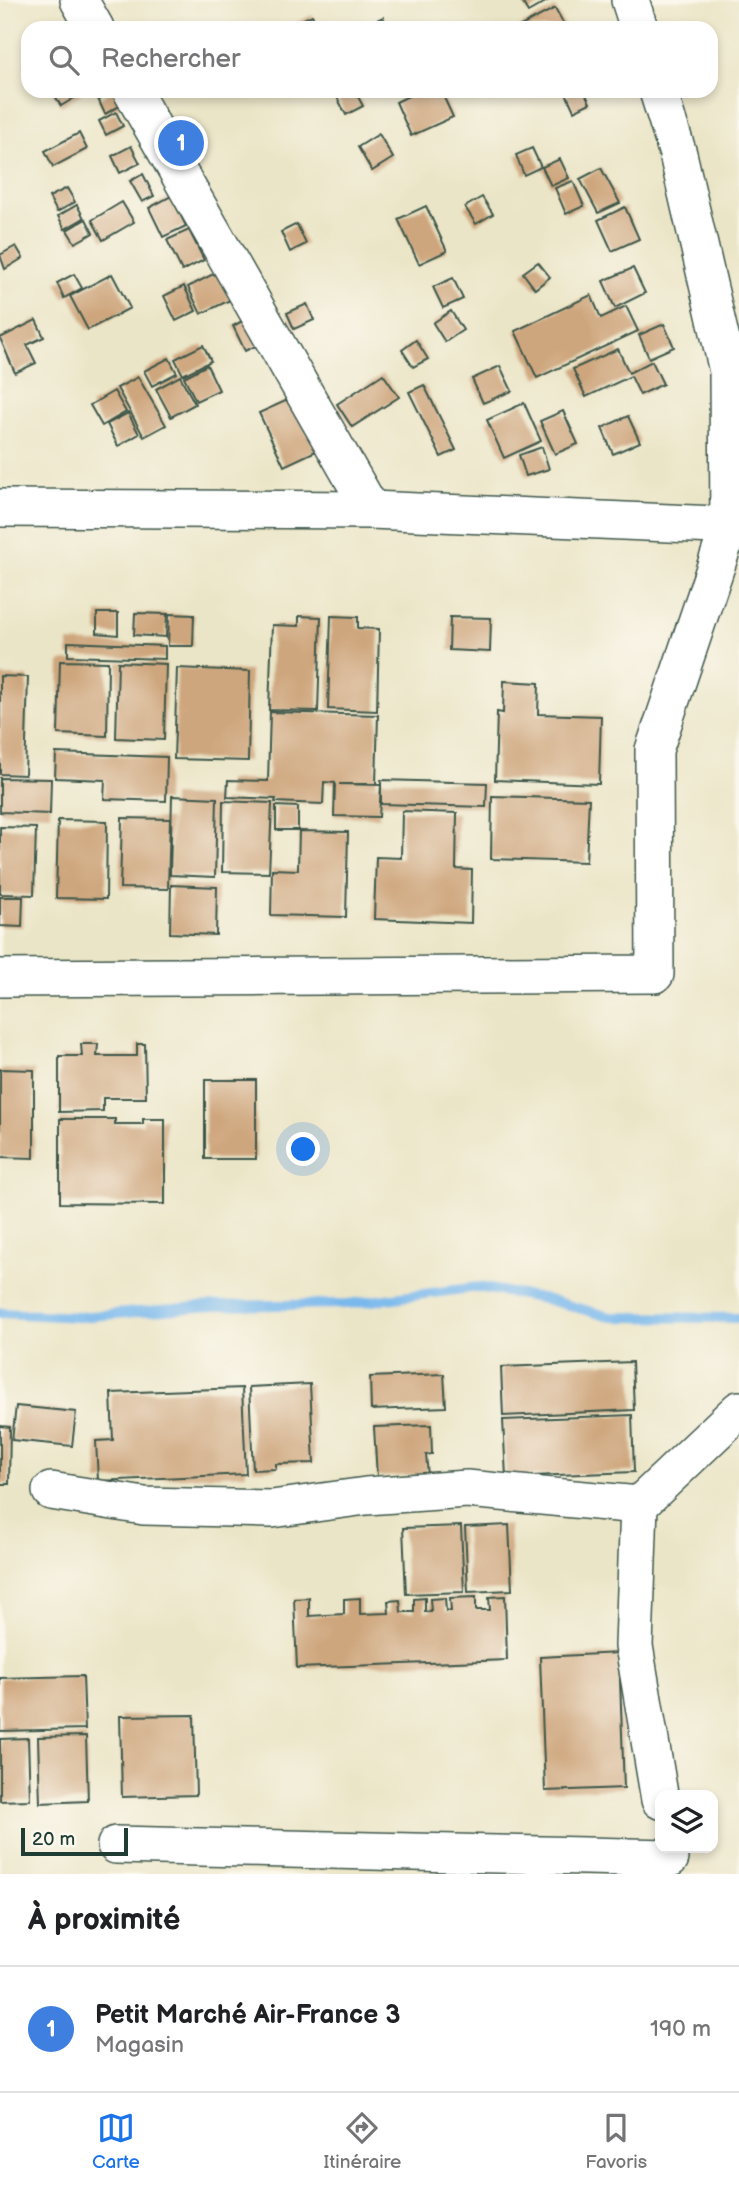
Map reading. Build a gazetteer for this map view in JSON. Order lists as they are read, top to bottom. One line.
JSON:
{"scale_bar":"20 m","page":{"search":"Rechercher","pins":"1","scale":"20 m","heading":"À proximité","list":[{"mark":"1","name":"Petit Marché Air-France 3","note":"Magasin","value":"190 m"}],"nav":["Carte","Itinéraire","Favoris"]}}
